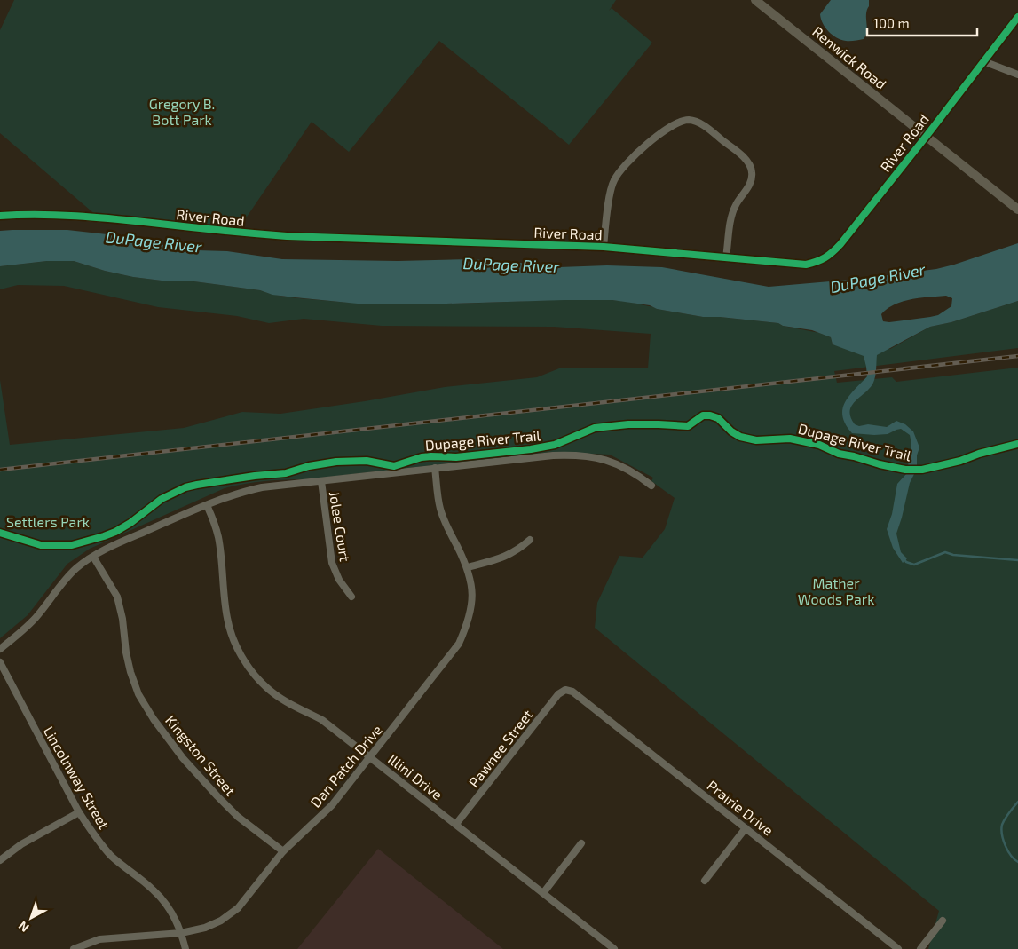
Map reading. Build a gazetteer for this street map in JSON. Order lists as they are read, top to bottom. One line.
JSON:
{"streets":{"street":["Renwick Road","River Road","Jolee Court","Pawnee Street","Kingston Street","Dan Patch Drive","Illini Drive","Lincolnway Street","Prairie Drive"],"cycle path":["Dupage River Trail"]},"crossings":[["Renwick Road","River Road"],["Pawnee Street","Illini Drive"],["Pawnee Street","Prairie Drive"],["Kingston Street","Dan Patch Drive"],["Dan Patch Drive","Illini Drive"],["Dan Patch Drive","Lincolnway Street"]],"water":["DuPage River"],"parks":["Gregory B. Bott Park","Settlers Park","Mather Woods Park"],"scale_bar":"100 m","north":"bottom left"}
